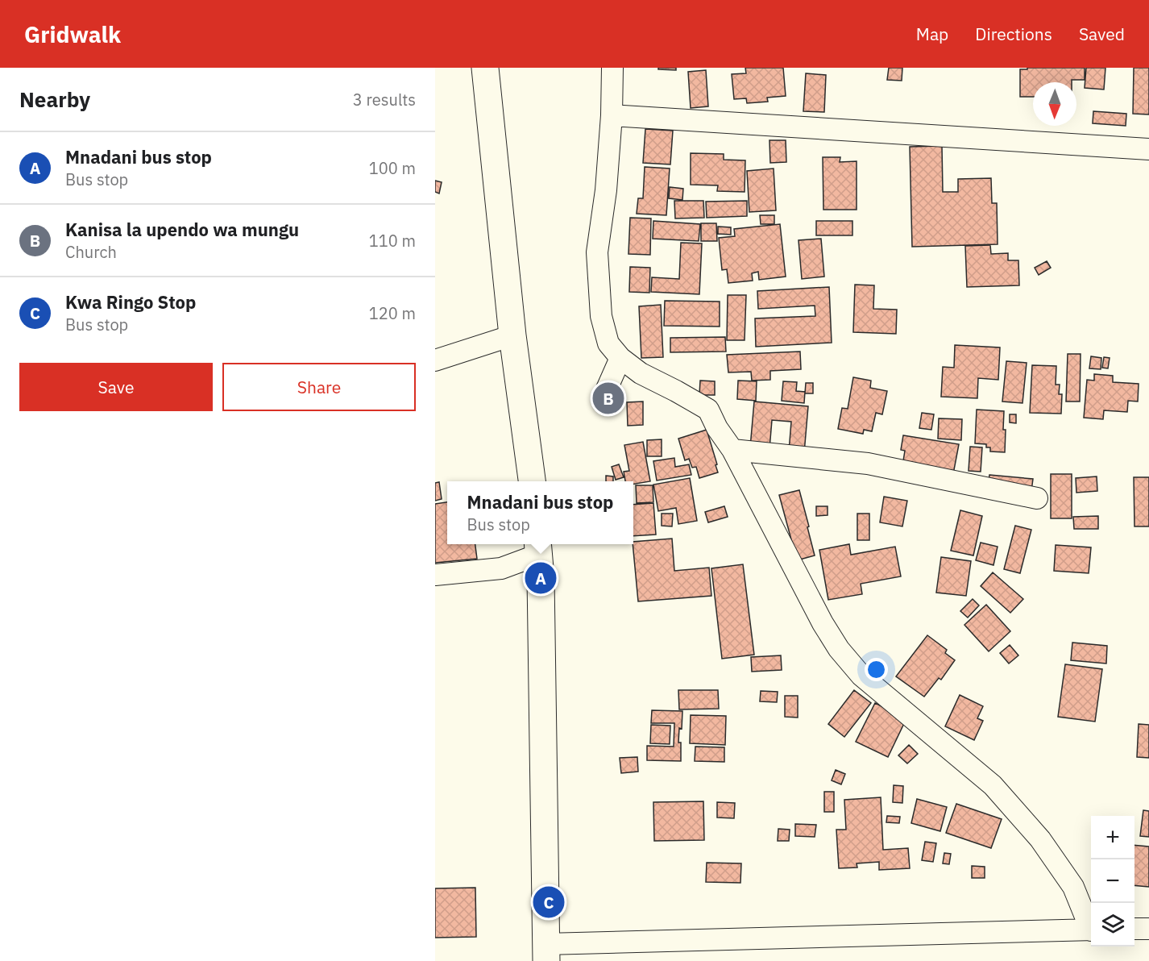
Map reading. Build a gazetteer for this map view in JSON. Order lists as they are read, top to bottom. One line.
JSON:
{"north":"bottom","page":{"header":"Gridwalk","nav":["Map","Directions","Saved"],"heading":["Nearby","3 results"],"list":[{"mark":"A","name":"Mnadani bus stop","note":"Bus stop","value":"100 m"},{"mark":"B","name":"Kanisa la upendo wa mungu","note":"Church","value":"110 m"},{"mark":"C","name":"Kwa Ringo Stop","note":"Bus stop","value":"120 m"}],"buttons":["Save","Share"],"pins":["B","A","C"],"popup":["Mnadani bus stop","Bus stop"],"map_buttons":["+","−"]}}
